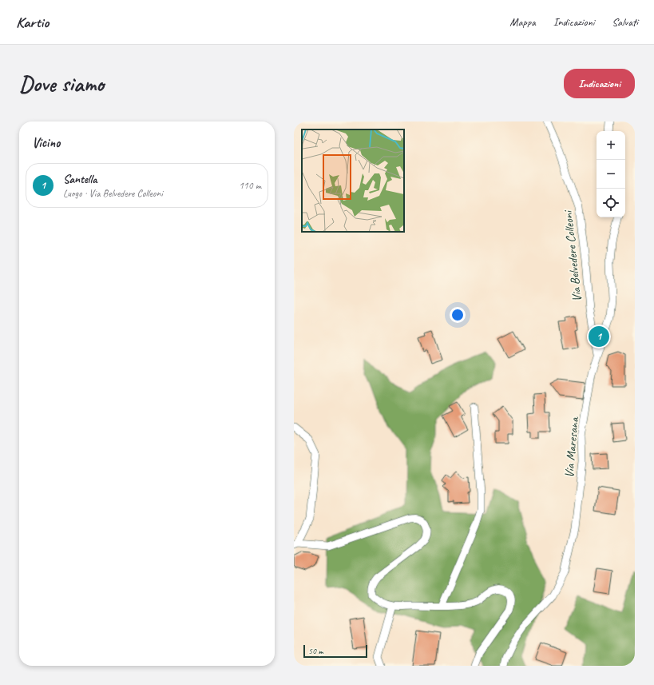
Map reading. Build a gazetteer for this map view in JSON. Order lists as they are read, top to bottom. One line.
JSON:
{"streets":{"street":["Via Belvedere Colleoni","Via Maresana"]},"crossings":[["Via Belvedere Colleoni","Via Maresana"]],"scale_bar":"50 m","page":{"header":"Kartio","nav":["Mappa","Indicazioni","Salvati"],"buttons":"Indicazioni","title":"Dove siamo","heading":"Vicino","map_buttons":["+","−"],"list":[{"mark":"1","name":"Santella","note":"Luogo · Via Belvedere Colleoni","value":"110 m"}],"pins":"1","scale":"50 m"}}
